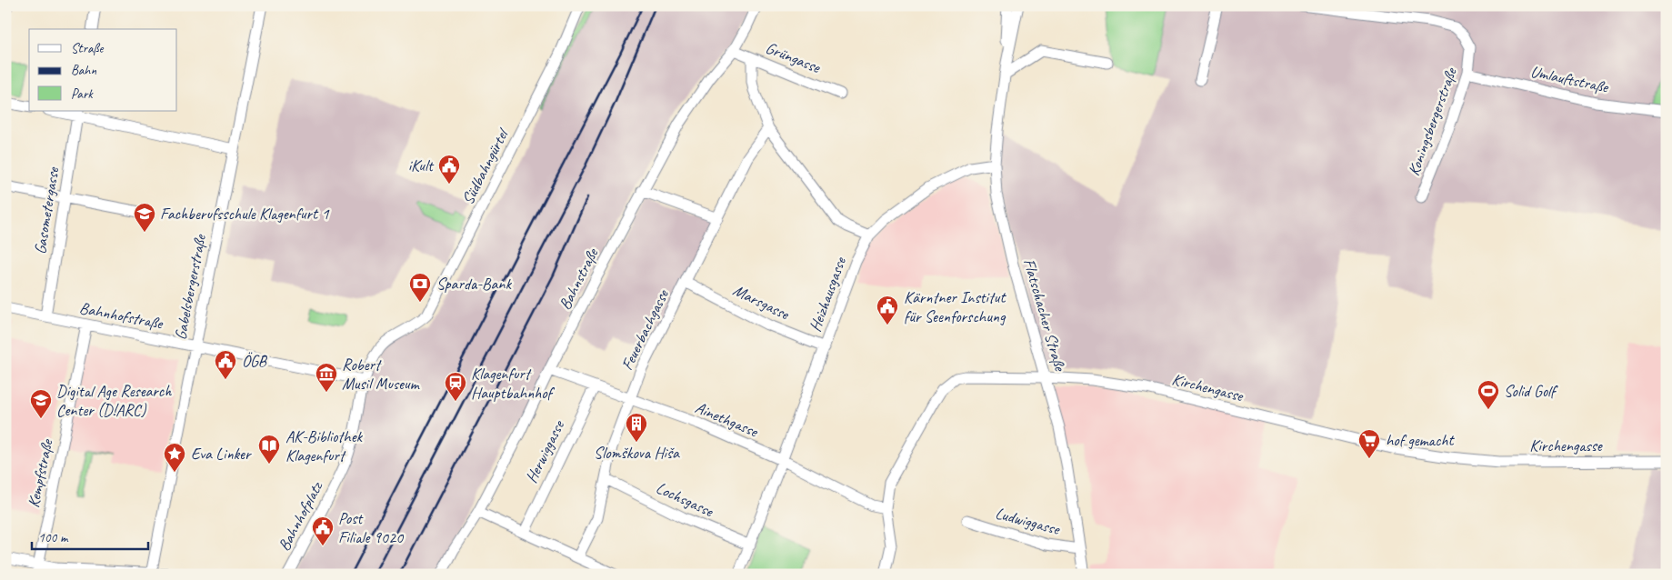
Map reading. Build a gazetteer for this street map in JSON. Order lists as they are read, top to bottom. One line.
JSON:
{"streets":{"street":["Grüngasse","Umlauftstraße","Koningsbergerstraße","Südbahngürtel","Gasometergasse","Bahnstraße","Gabelsbergerstraße","Heizhausgasse","Marsgasse","Flatschacher Straße","Bahnhofstraße","Feuerbachgasse","Kirchengasse","Ainethgasse","Herwiggasse","Kempfstraße","Lochsgasse","Bahnhofplatz","Ludwiggasse"]},"crossings":[["Grüngasse","Bahnstraße"],["Umlauftstraße","Koningsbergerstraße"],["Südbahngürtel","Bahnhofstraße"],["Südbahngürtel","Bahnhofplatz"],["Gasometergasse","Bahnhofstraße"],["Bahnstraße","Ainethgasse"],["Gabelsbergerstraße","Bahnhofstraße"],["Heizhausgasse","Marsgasse"],["Heizhausgasse","Flatschacher Straße"],["Heizhausgasse","Ainethgasse"],["Heizhausgasse","Lochsgasse"],["Marsgasse","Feuerbachgasse"],["Flatschacher Straße","Kirchengasse"],["Flatschacher Straße","Ludwiggasse"],["Bahnhofstraße","Kempfstraße"],["Bahnhofstraße","Bahnhofplatz"],["Feuerbachgasse","Ainethgasse"],["Feuerbachgasse","Lochsgasse"],["Kirchengasse","Ainethgasse"],["Ainethgasse","Herwiggasse"]],"places":{"public building":["iKult","Kärntner Institut für Seenforschung","ÖGB","Post Filiale 9020"],"school or university":["Fachberufsschule Klagenfurt 1","Digital Age Research Center (D!ARC)"],"bank":["Sparda-Bank"],"museum":["Robert Musil Museum"],"station":["Klagenfurt Hauptbahnhof"],"sports":["Solid Golf"],"building":["Slomškova Hiša"],"supermarket":["hof gemacht"],"library":["AK-Bibliothek Klagenfurt"],"place":["Eva Linker"]},"legend":["Straße","Bahn","Park"],"scale_bar":"100 m"}
